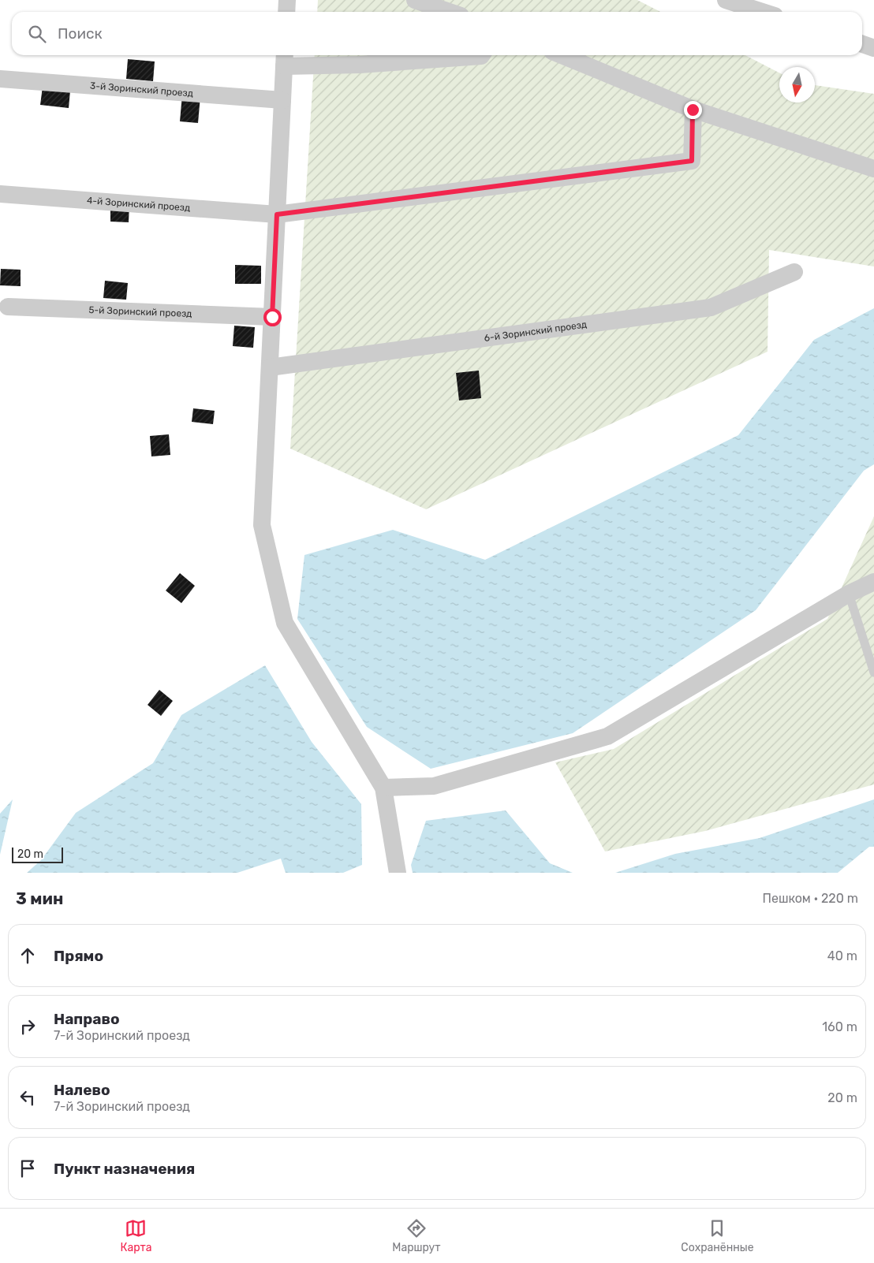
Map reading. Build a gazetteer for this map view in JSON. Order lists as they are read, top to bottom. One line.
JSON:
{"streets":{"street":["3-й Зоринский проезд","4-й Зоринский проезд","5-й Зоринский проезд","6-й Зоринский проезд"]},"scale_bar":"20 m","north":"bottom","page":{"search":"Поиск","scale":"20 m","heading":["3 мин","Пешком · 220 m"],"list":[["Прямо","40 m"],["Направо","7-й Зоринский проезд","160 m"],["Налево","7-й Зоринский проезд","20 m"],"Пункт назначения"],"nav":["Карта","Маршрут","Сохранённые"]}}
